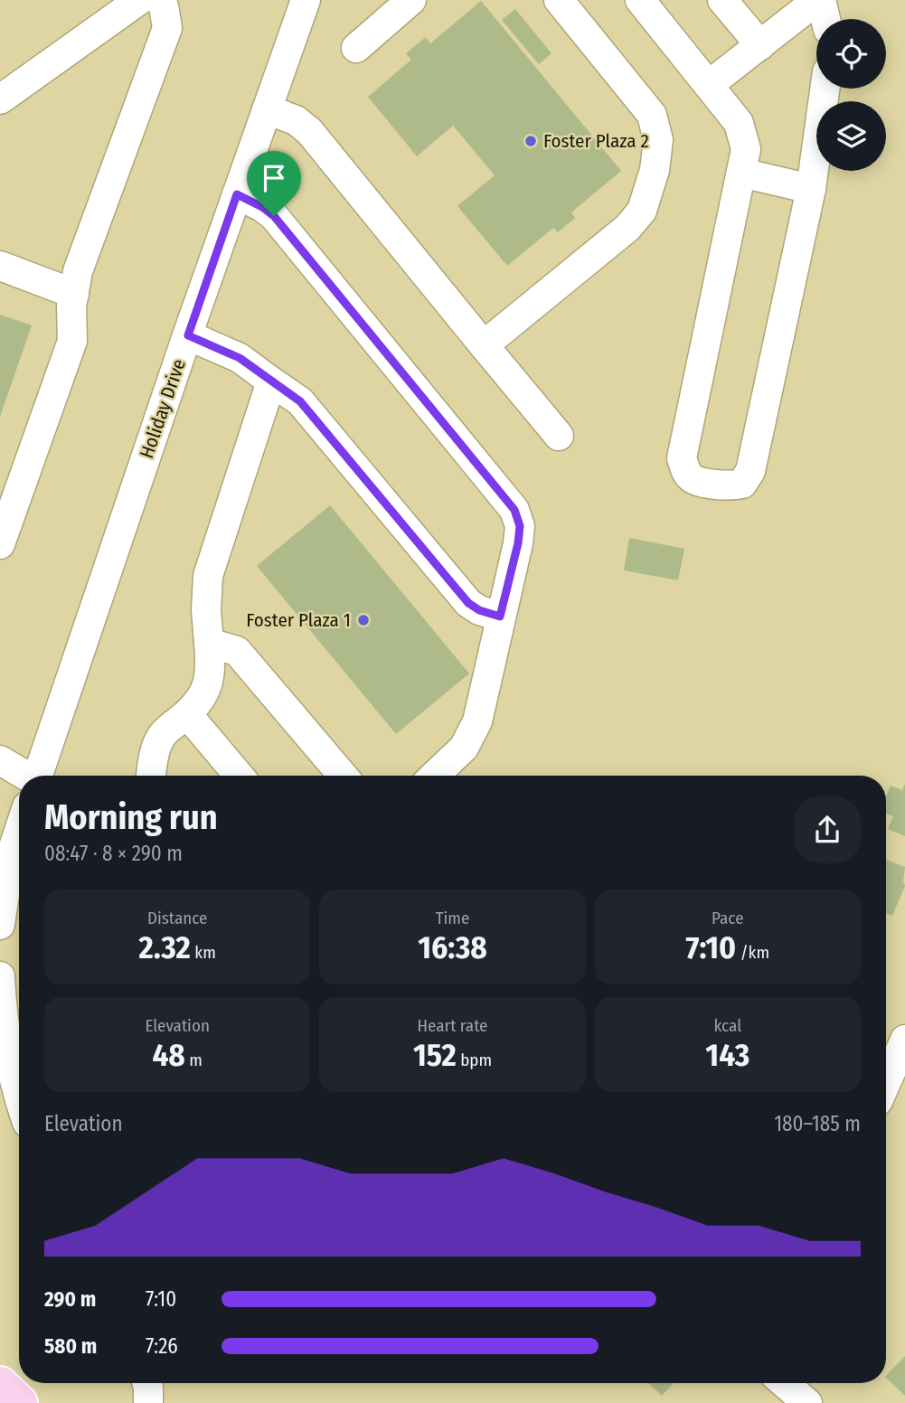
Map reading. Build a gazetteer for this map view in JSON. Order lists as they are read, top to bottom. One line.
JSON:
{"streets":{"street":["Holiday Drive"]},"places":["Foster Plaza 2","Foster Plaza 1"],"page":{"heading":["Morning run","08:47 · 8 × 290 m"],"stats":[["Distance","2.32 km"],["Time","16:38"],["Pace","7:10 /km"],["Elevation","48 m"],["Heart rate","152 bpm"],["kcal","143"]],"chart":["Elevation","180–185 m"],"list":[{"name":"290 m","note":"7:10"},{"name":"580 m","note":"7:26"}]}}
